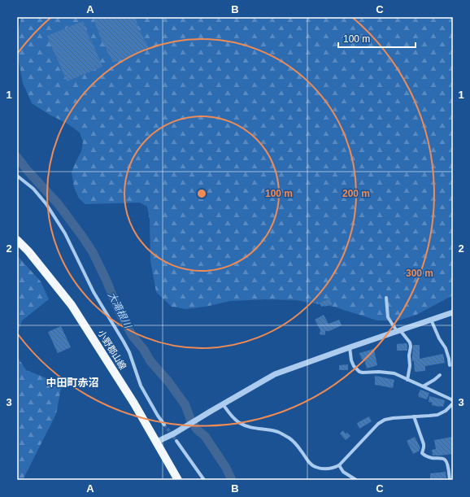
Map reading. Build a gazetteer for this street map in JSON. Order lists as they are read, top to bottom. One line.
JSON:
{"streets":{"main road":["小野郡山線"]},"districts":["中田町赤沼"],"water":["大滝根川"],"scale_bar":"100 m","grid":{"columns":["A","B","C"],"rows":["1","2","3"]},"rings":["100 m","200 m","300 m"]}
